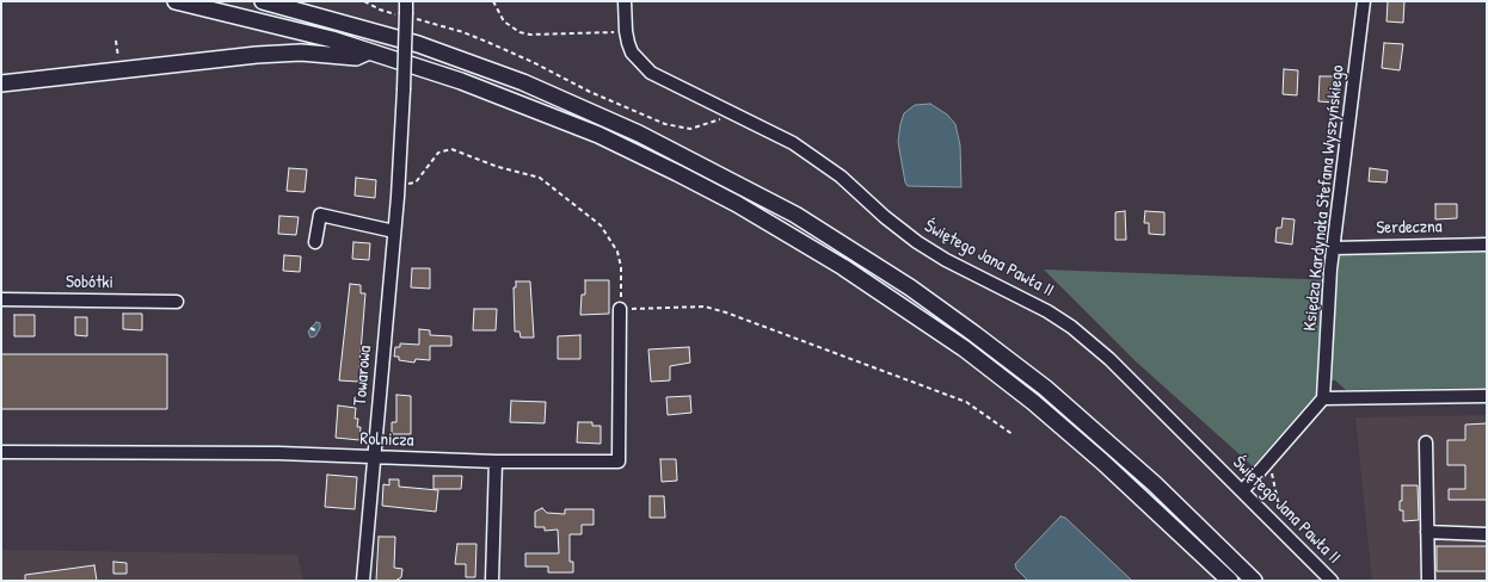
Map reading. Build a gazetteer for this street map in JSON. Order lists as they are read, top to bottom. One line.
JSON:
{"streets":{"street":["Księdza Kardynała Stefana Wyszyńskiego","Serdeczna","Świętego Jana Pawła II","Sobótki","Towarowa","Rolnicza"]},"crossings":[["Księdza Kardynała Stefana Wyszyńskiego","Serdeczna"],["Towarowa","Rolnicza"]]}
